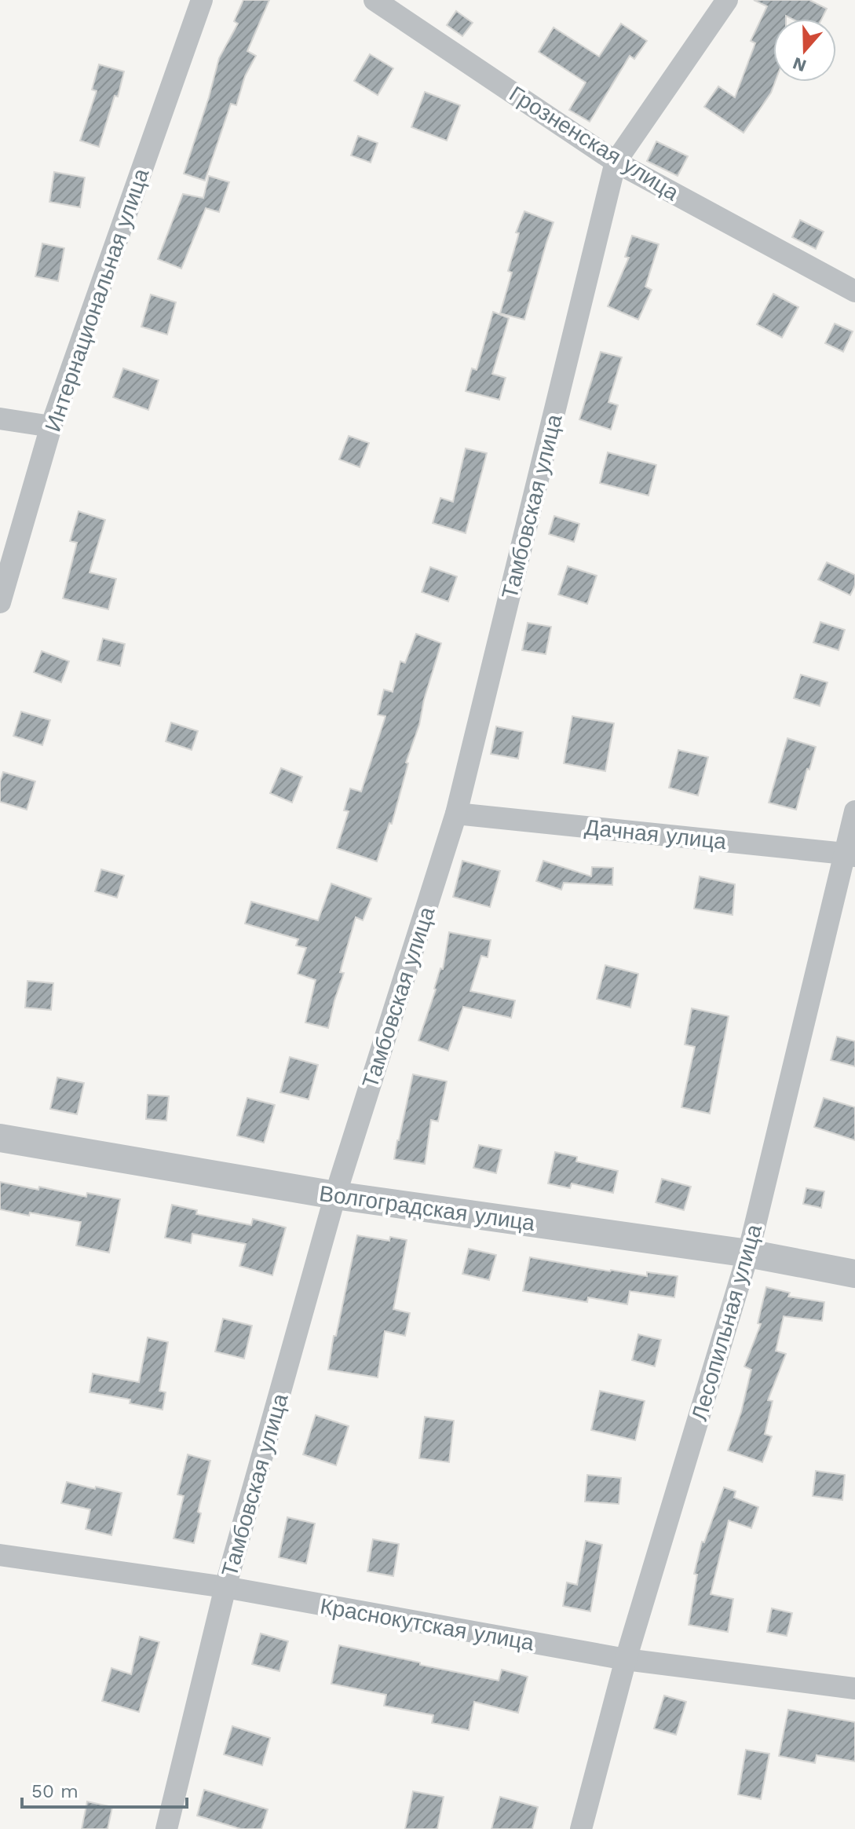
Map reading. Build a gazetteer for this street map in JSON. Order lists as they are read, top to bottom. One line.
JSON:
{"streets":{"street":["Грозненская улица","Интернациональная улица","Тамбовская улица","Дачная улица","Волгоградская улица","Лесопильная улица","Краснокутская улица"]},"crossings":[["Грозненская улица","Тамбовская улица"],["Тамбовская улица","Дачная улица"],["Тамбовская улица","Волгоградская улица"],["Тамбовская улица","Краснокутская улица"],["Дачная улица","Лесопильная улица"],["Волгоградская улица","Лесопильная улица"],["Лесопильная улица","Краснокутская улица"]],"scale_bar":"50 m","north":"bottom"}
